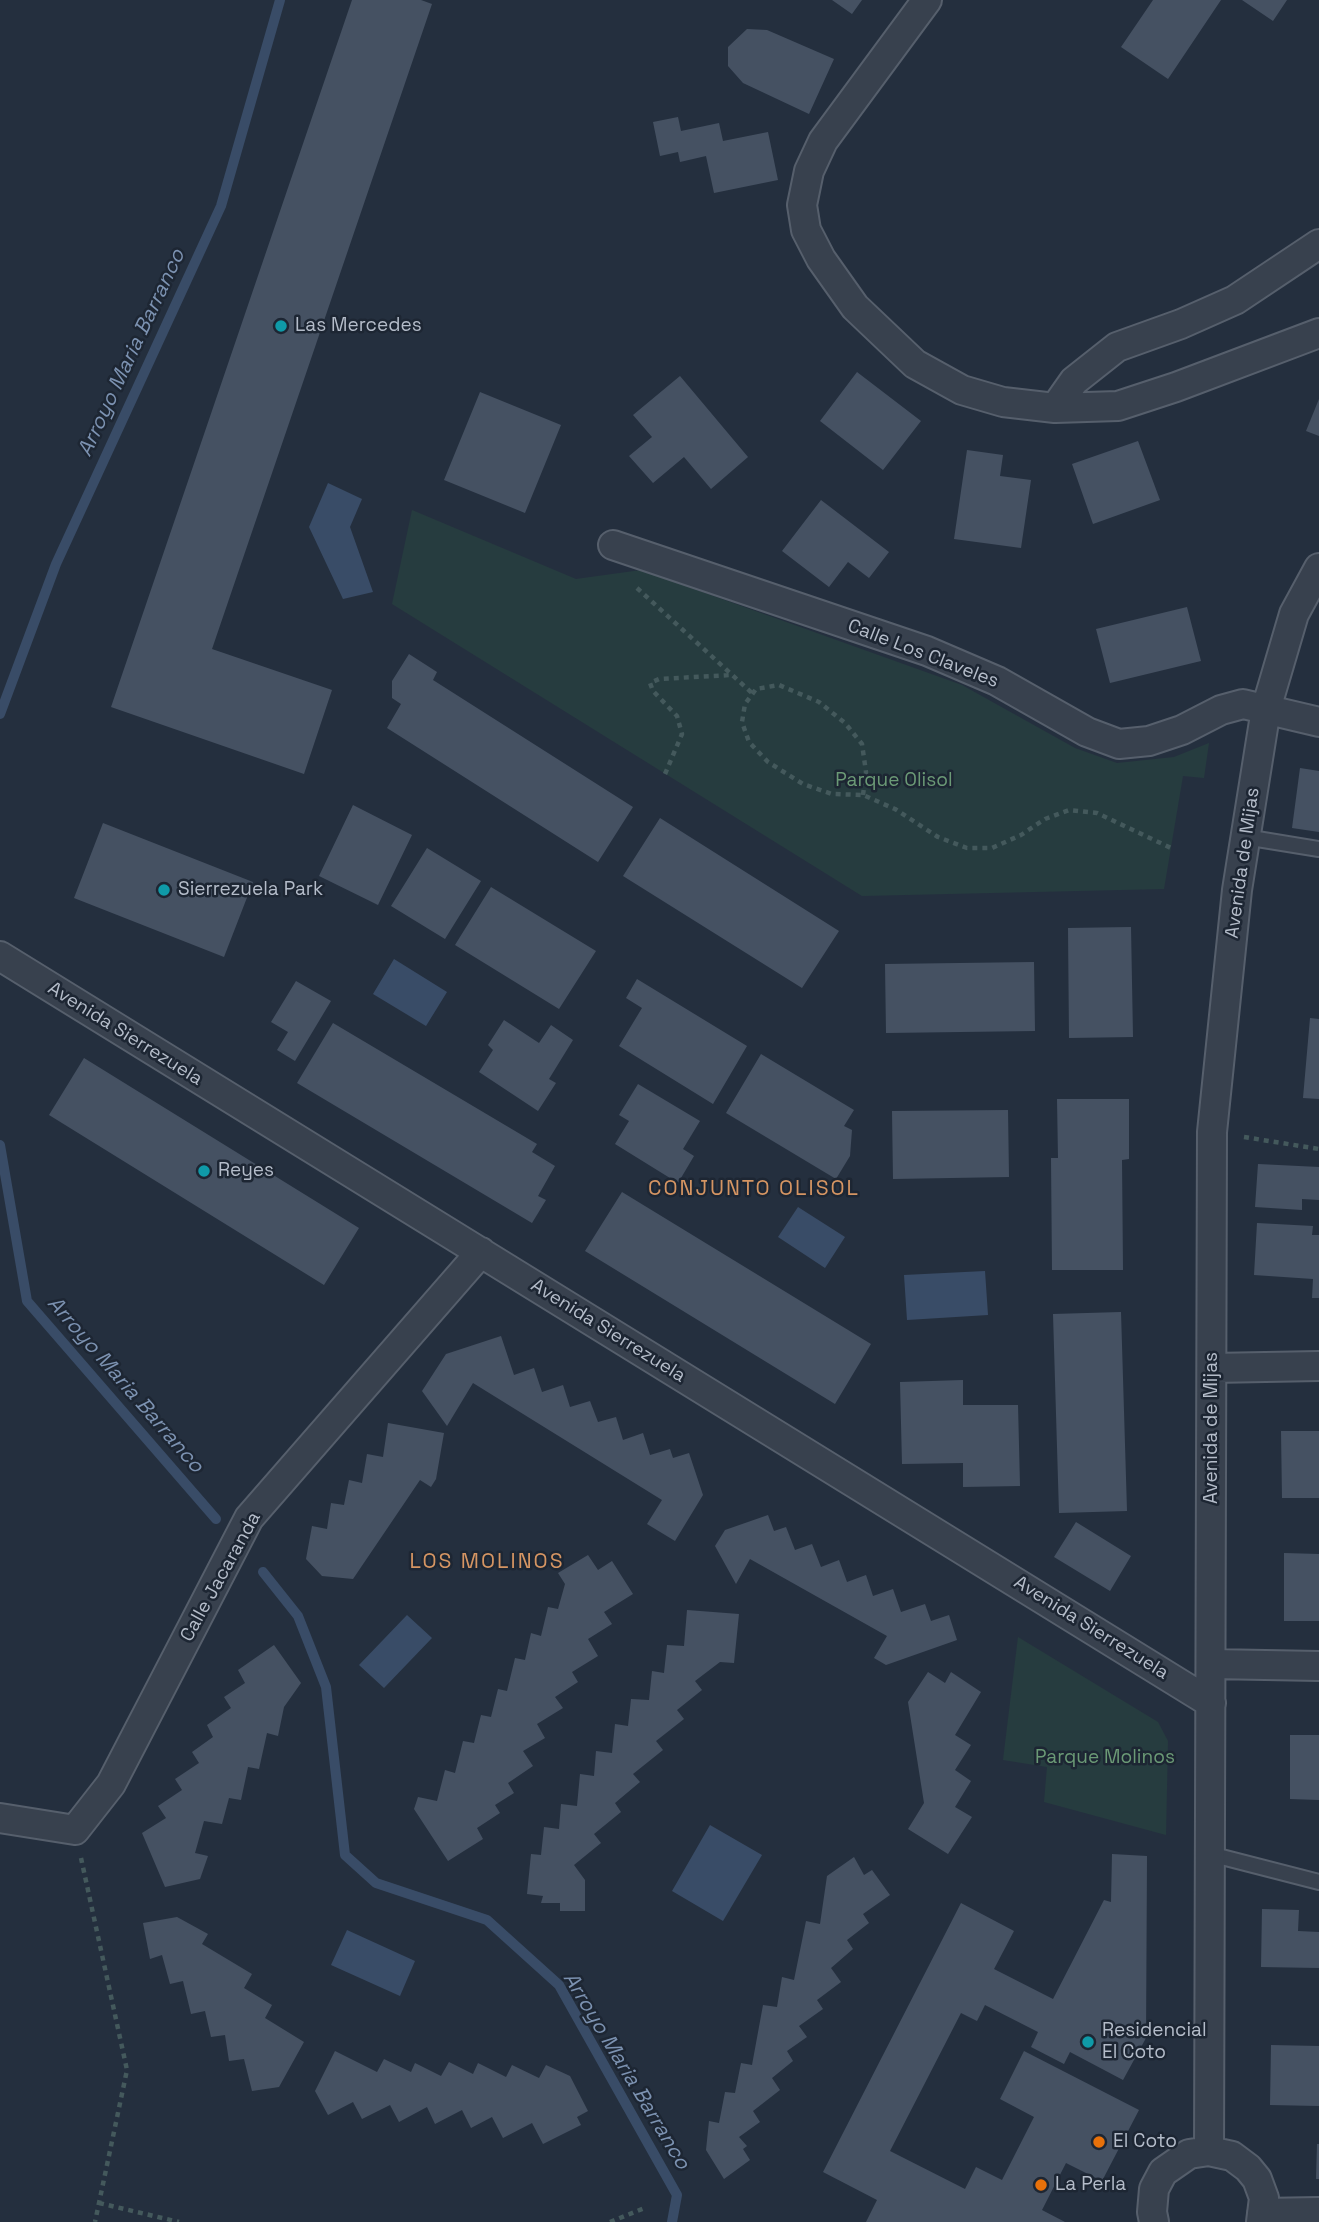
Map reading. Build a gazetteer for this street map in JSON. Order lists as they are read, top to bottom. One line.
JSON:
{"streets":{"street":["Calle Los Claveles","Avenida de Mijas","Avenida Sierrezuela","Calle Jacaranda"]},"crossings":[["Calle Los Claveles","Avenida de Mijas"],["Avenida de Mijas","Avenida Sierrezuela"],["Avenida Sierrezuela","Calle Jacaranda"]],"districts":["CONJUNTO OLISOL","LOS MOLINOS"],"water":["Arroyo Maria Barranco"],"parks":["Parque Olisol","Parque Molinos"],"places":["Las Mercedes","Sierrezuela Park","Reyes","Residencial El Coto","El Coto","La Perla"]}
